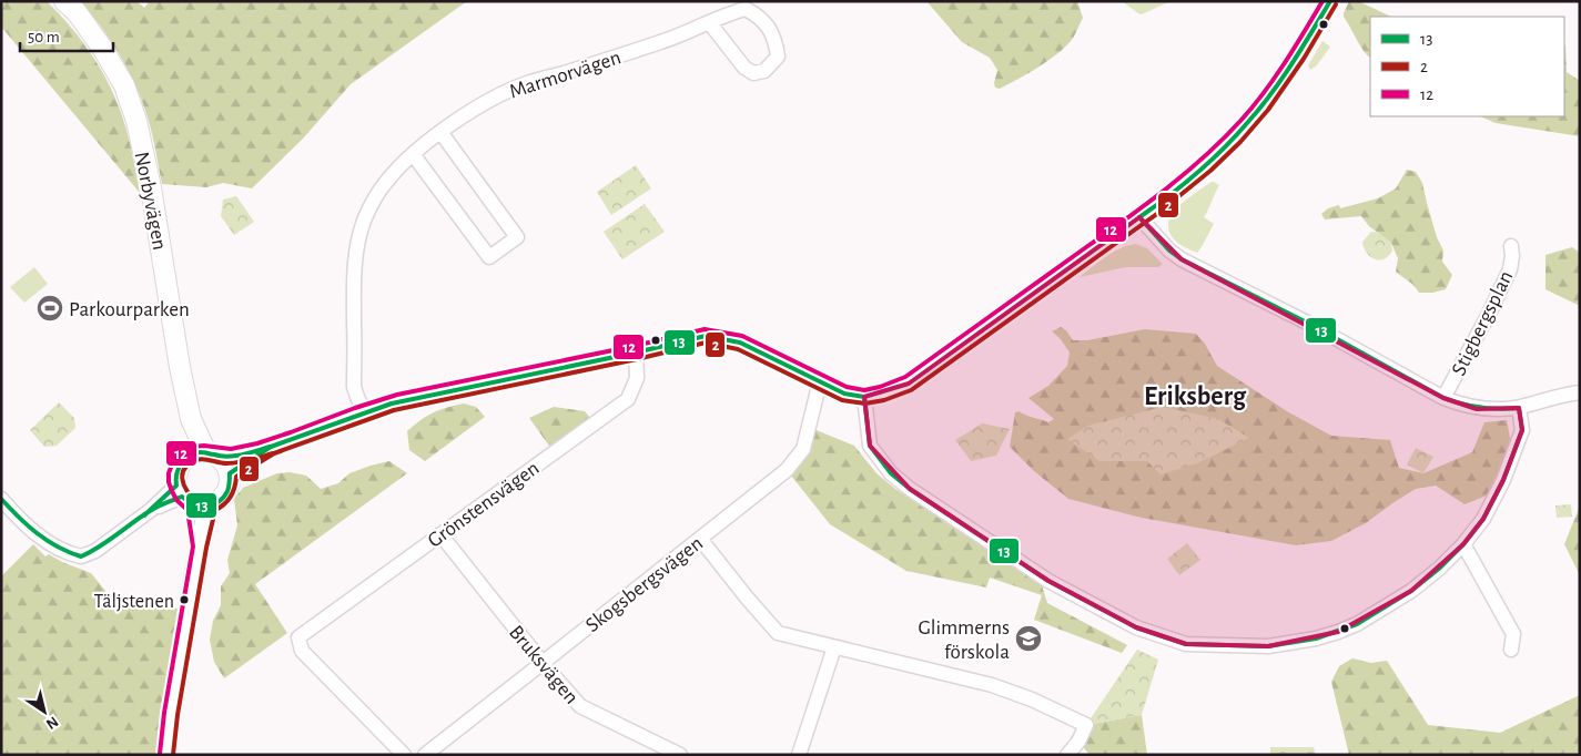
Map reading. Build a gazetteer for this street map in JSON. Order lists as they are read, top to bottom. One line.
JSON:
{"streets":{"street":["Marmorvägen","Norbyvägen","Stigbergsplan","Grönstensvägen","Skogsbergsvägen","Bruksvägen"]},"crossings":[["Grönstensvägen","Bruksvägen"],["Skogsbergsvägen","Bruksvägen"]],"districts":["Eriksberg"],"places":{"sports":["Parkourparken"],"other":["Täljstenen"],"school or university":["Glimmerns förskola"]},"lines":["transit line 13","transit line 12","transit line 2"],"legend":["13","2","12"],"scale_bar":"50 m","north":"bottom right"}
